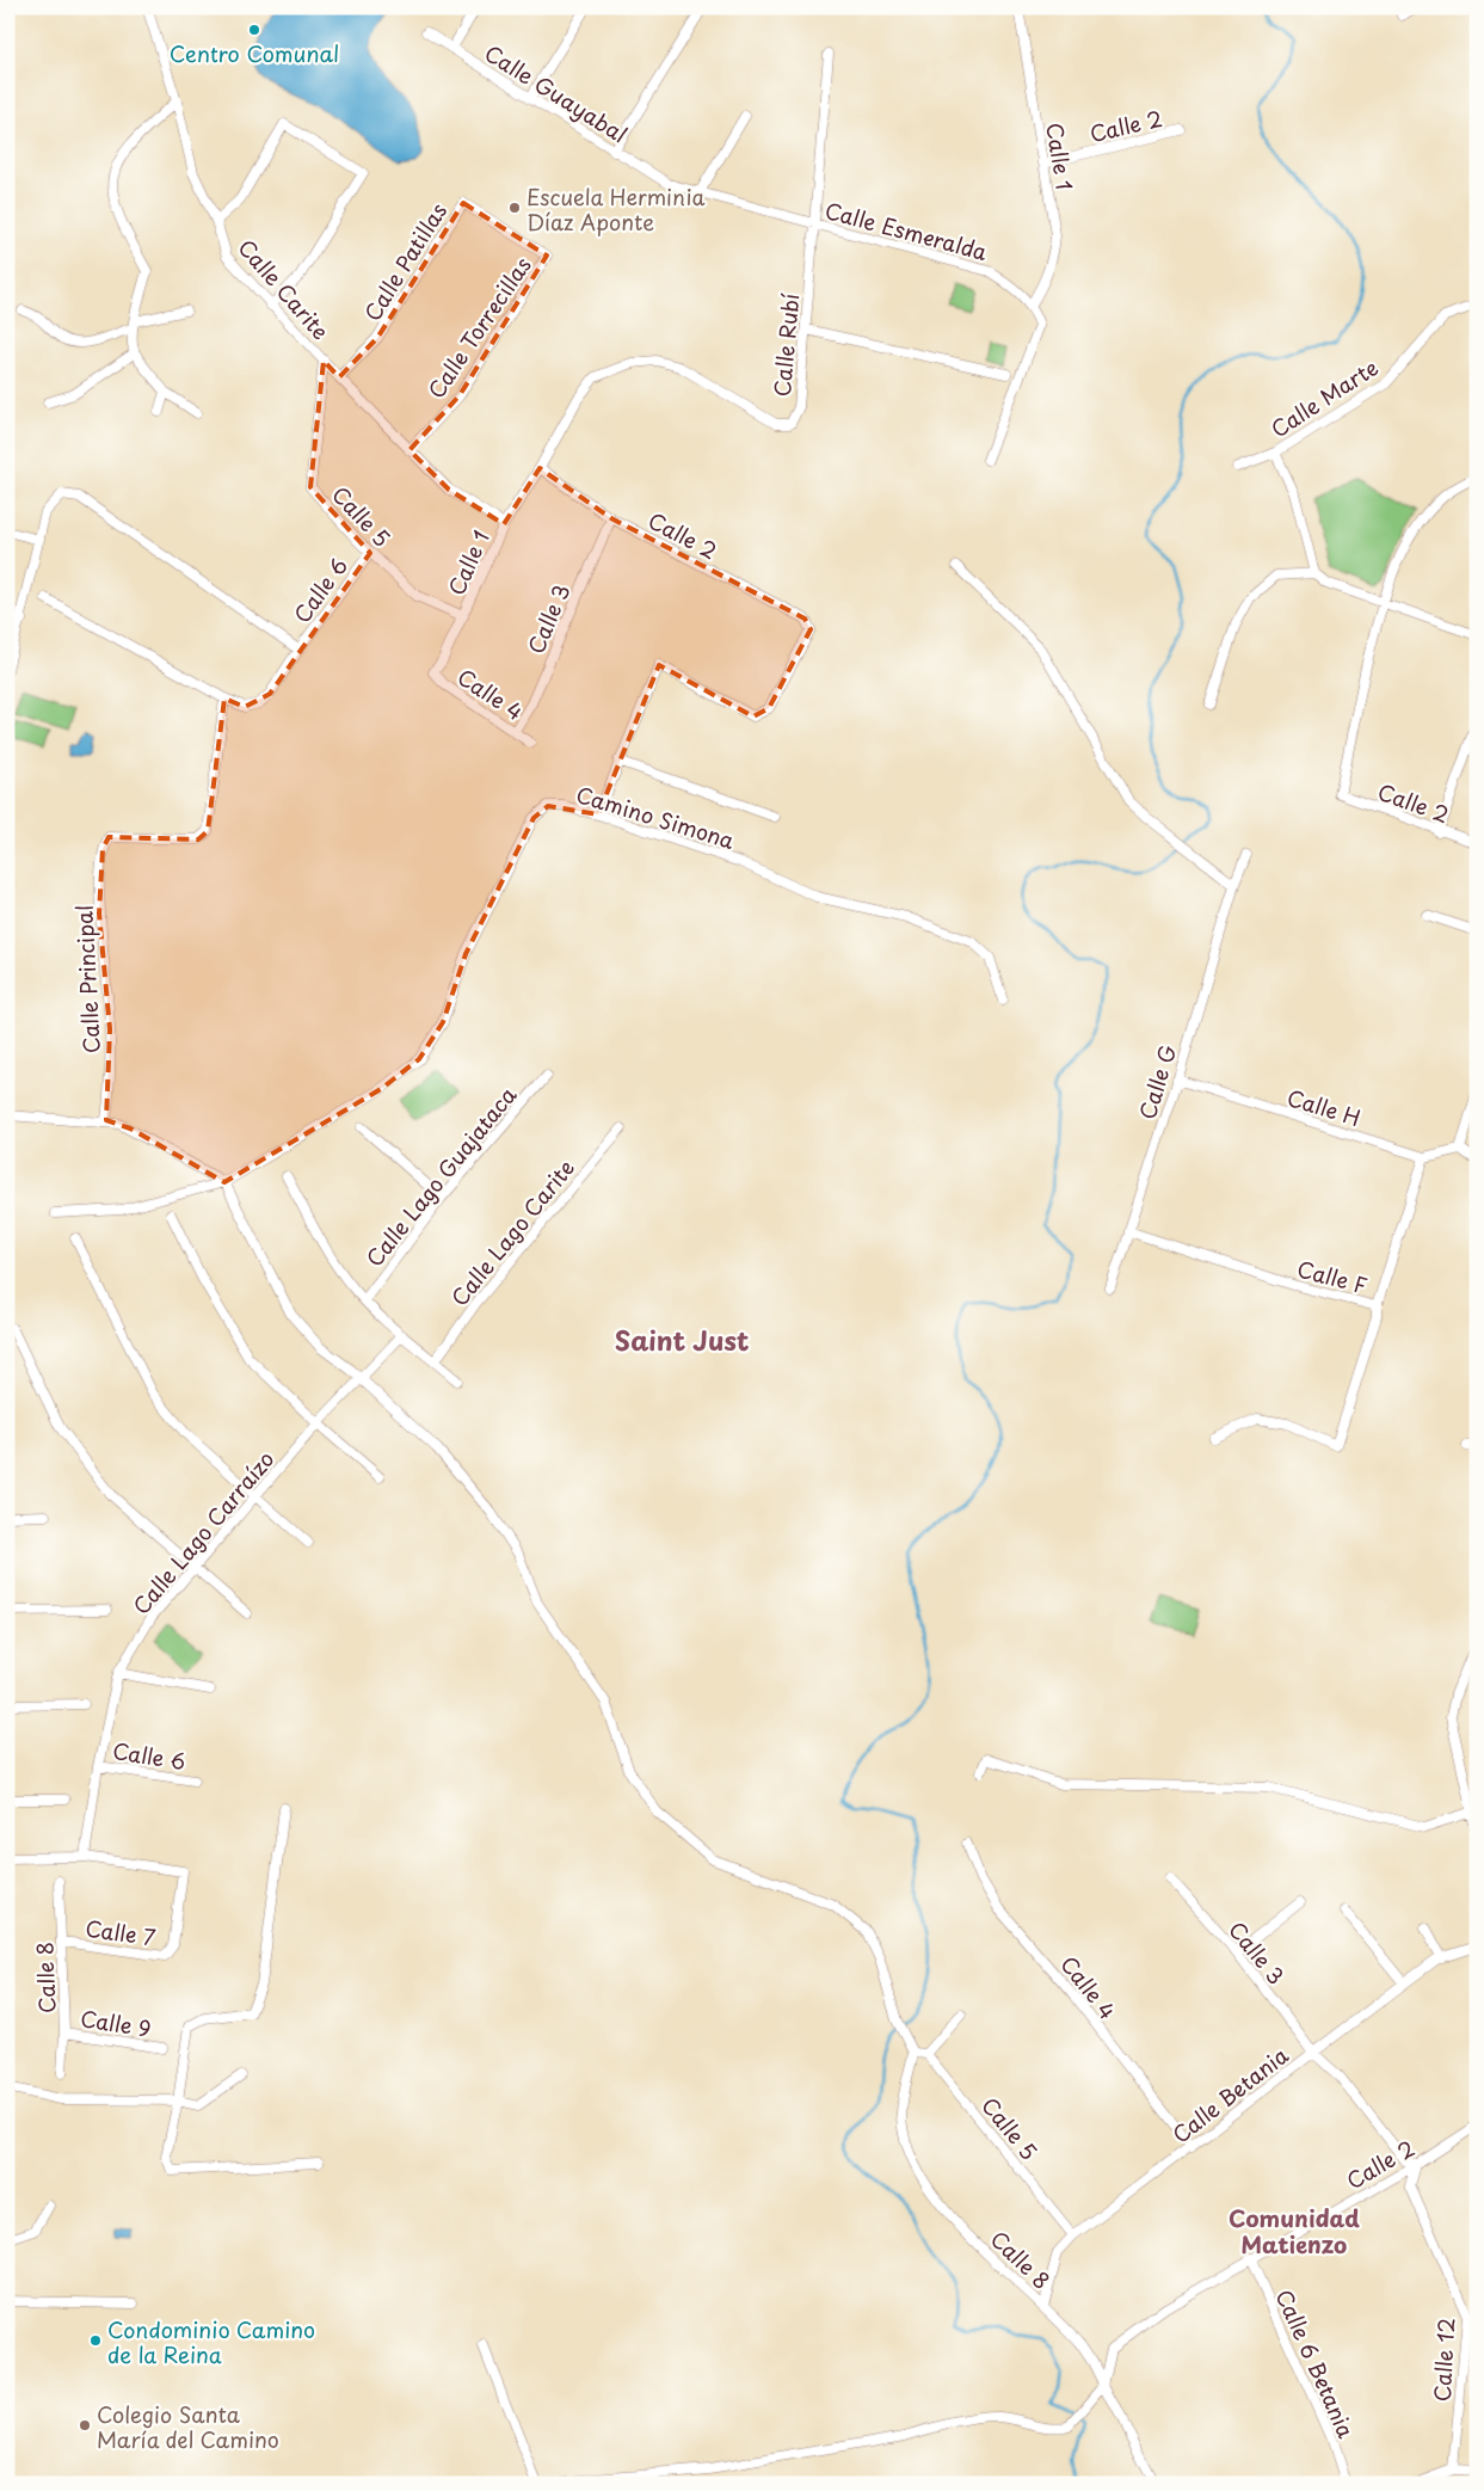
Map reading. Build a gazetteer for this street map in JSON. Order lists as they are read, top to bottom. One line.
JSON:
{"streets":{"street":["Calle Guayabal","Calle 2","Calle 1","Calle Esmeralda","Calle Patillas","Calle Carite","Calle Torrecillas","Calle Rubí","Calle Marte","Calle 5","Calle 6","Calle 3","Calle 4","Camino Simona","Calle Principal","Calle G","Calle H","Calle Lago Guajataca","Calle Lago Carite","Calle F","Calle Lago Carraízo","Calle 7","Calle 8","Calle 9","Calle Betania","Calle 12","Calle 6 Betania"]},"crossings":[["Calle Guayabal","Calle Esmeralda"],["Calle 2","Calle 1"],["Calle 2","Calle Rubí"],["Calle 2","Calle 3"],["Calle 2","Calle 8"],["Calle 2","Calle 12"],["Calle 2","Calle 6 Betania"],["Calle 1","Calle Esmeralda"],["Calle 1","Calle Carite"],["Calle 1","Calle Rubí"],["Calle 1","Calle 5"],["Calle 1","Calle 4"],["Calle Esmeralda","Calle Rubí"],["Calle Patillas","Calle Carite"],["Calle Patillas","Calle Torrecillas"],["Calle Carite","Calle Torrecillas"],["Calle Carite","Calle 5"],["Calle 5","Calle 6"],["Calle 5","Calle Betania"],["Calle 6","Calle Principal"],["Calle 6","Calle Lago Carraízo"],["Calle 3","Calle 4"],["Calle 3","Calle Betania"],["Calle 4","Calle Betania"],["Calle G","Calle H"],["Calle G","Calle F"],["Calle H","Calle F"],["Calle Lago Carraízo","Calle 7"],["Calle 7","Calle 8"],["Calle 8","Calle 9"],["Calle 8","Calle Betania"]],"districts":["Saint Just","Comunidad Matienzo"],"places":["Centro Comunal","Escuela Herminia Díaz Aponte","Condominio Camino de la Reina","Colegio Santa María del Camino"]}
